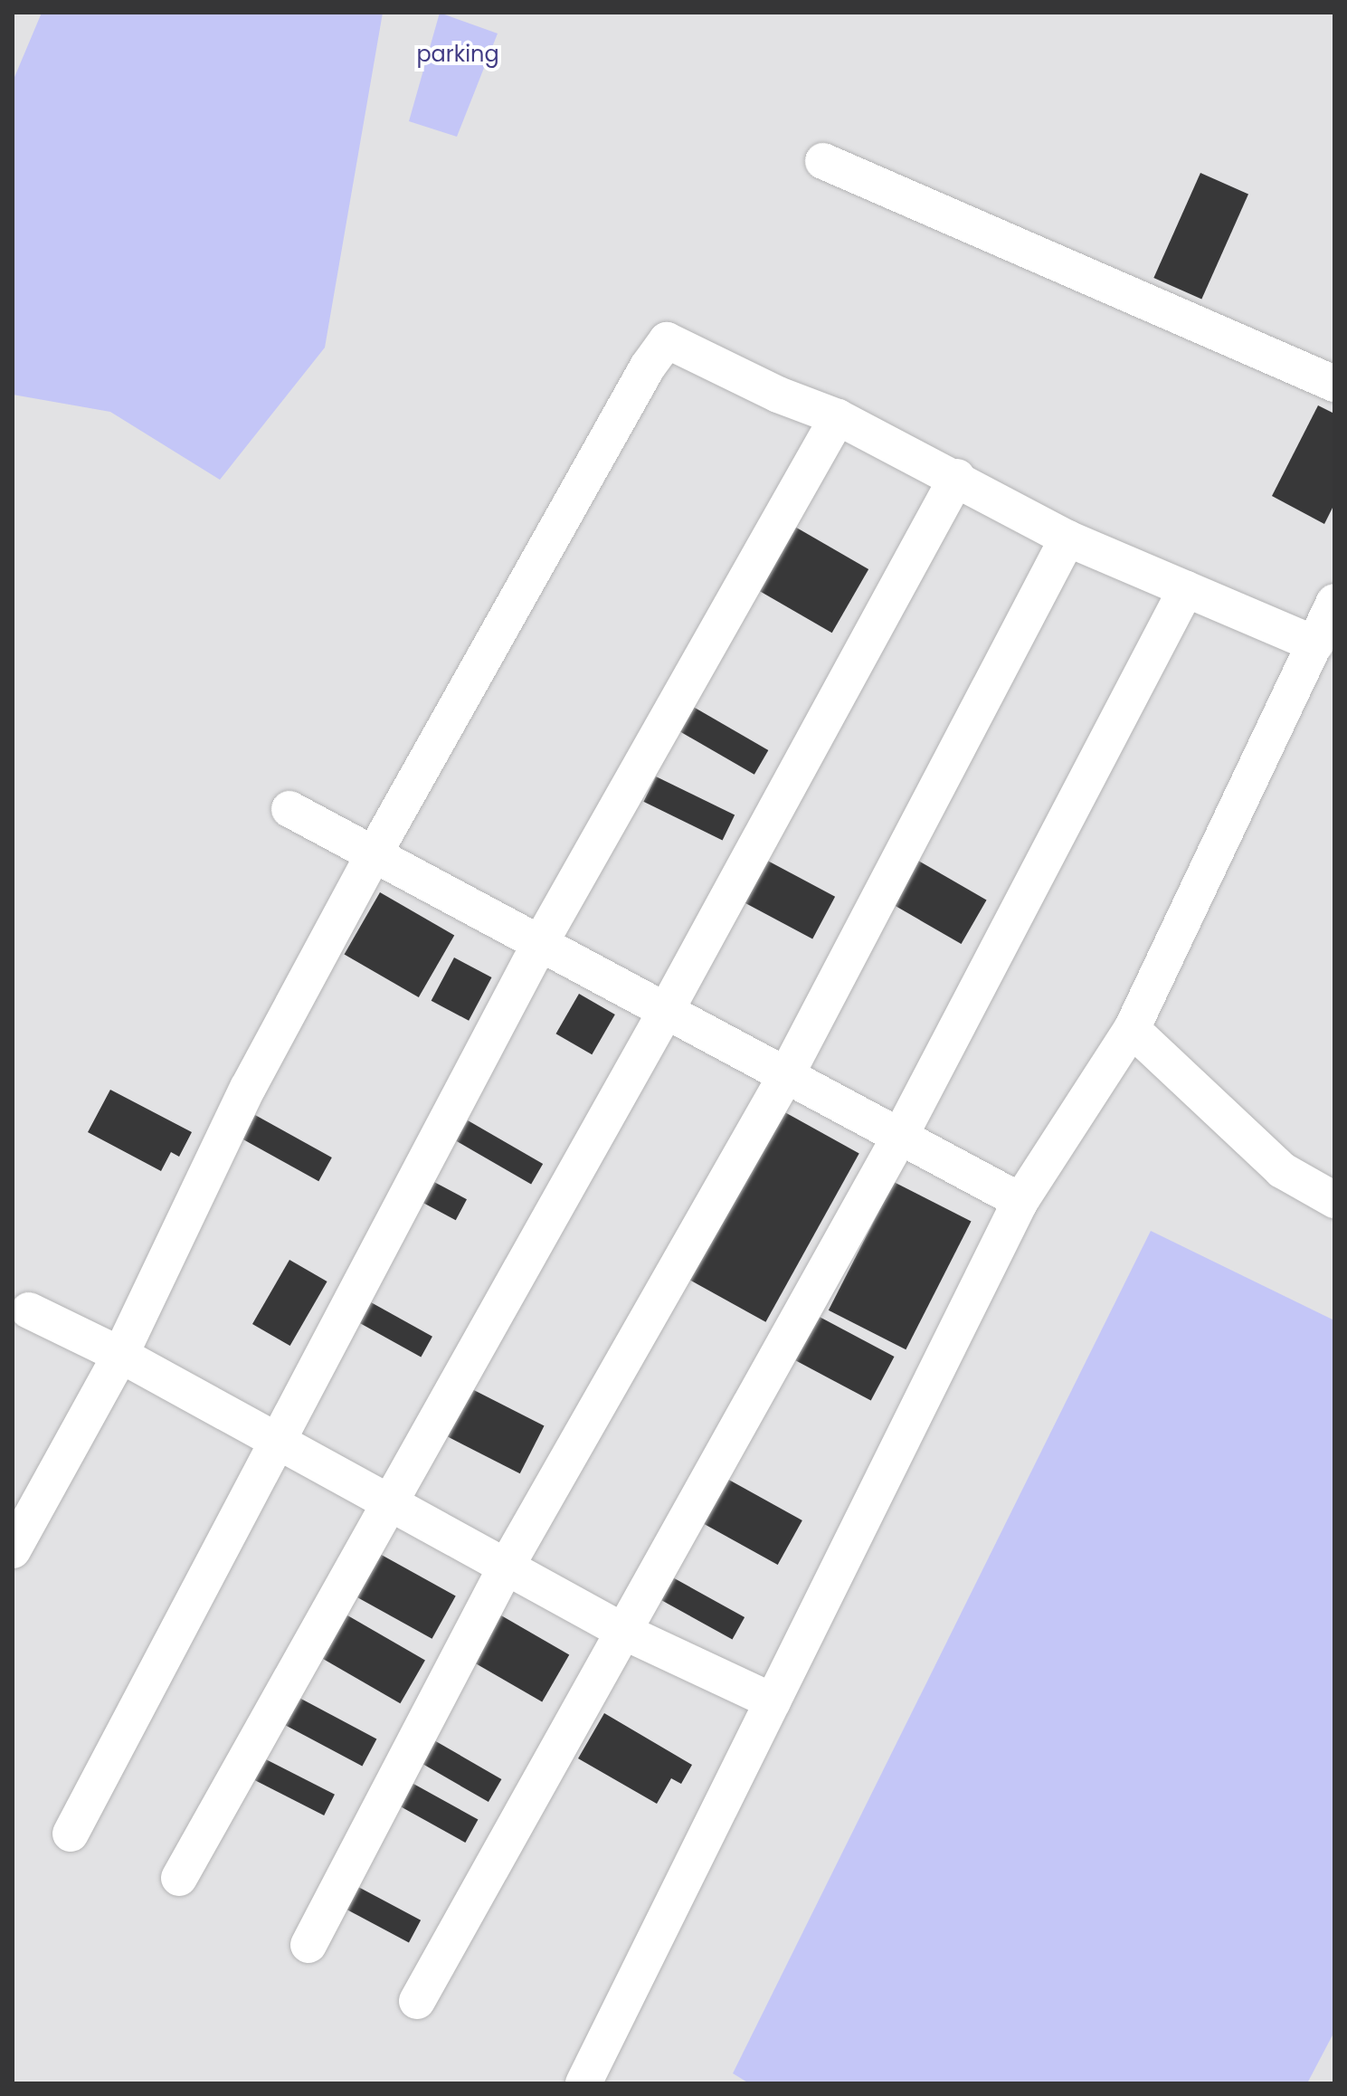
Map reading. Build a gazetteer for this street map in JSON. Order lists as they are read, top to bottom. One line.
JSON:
{"parks":["parking"]}
